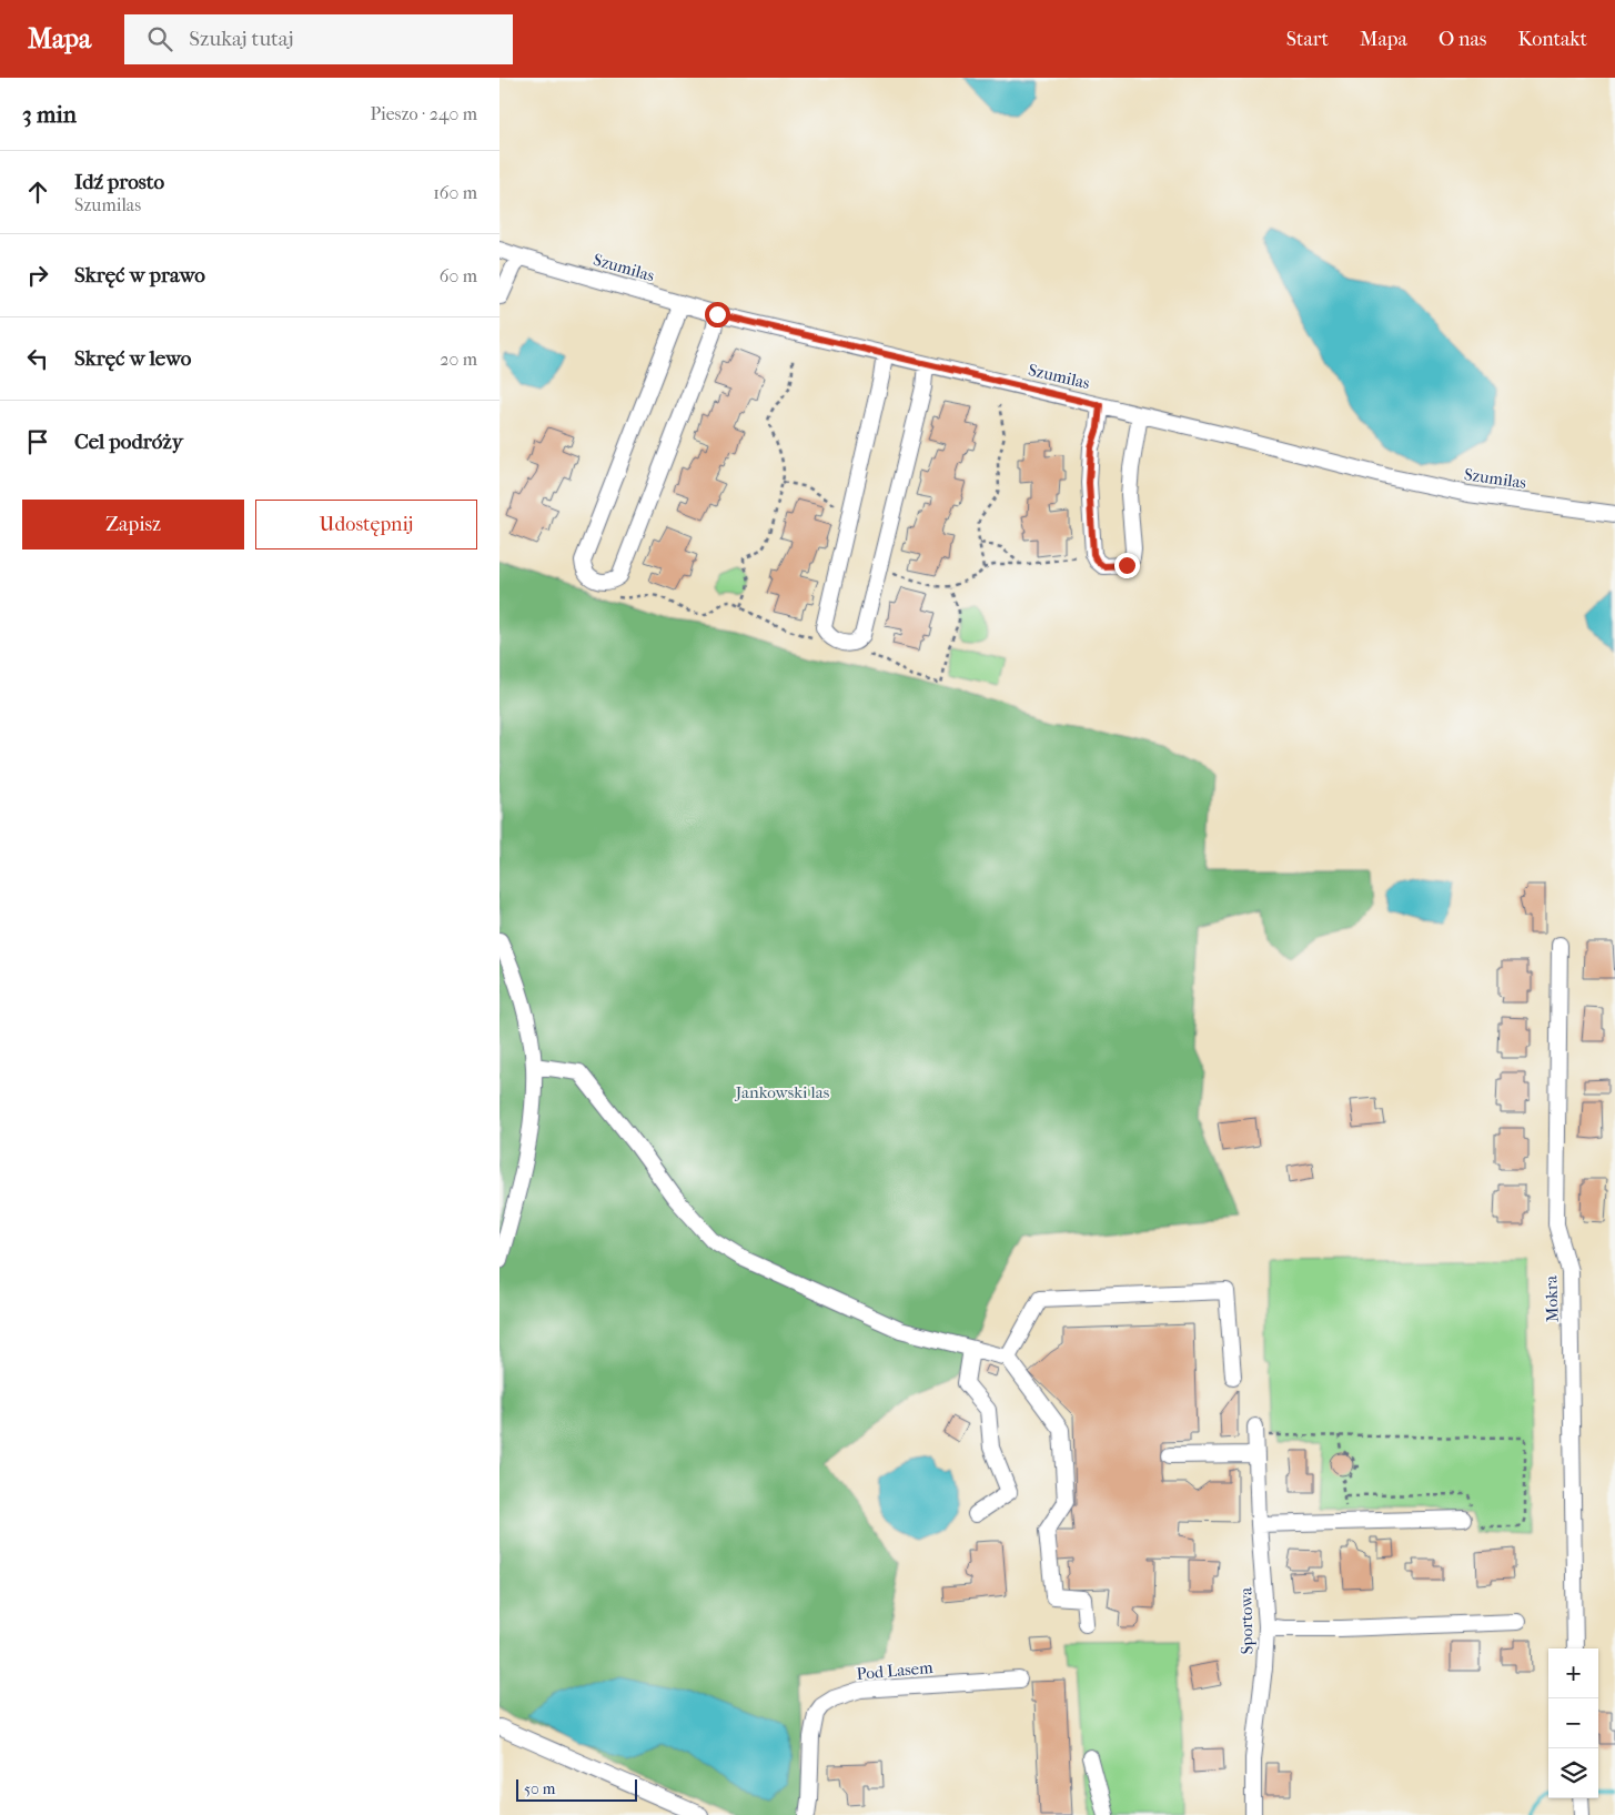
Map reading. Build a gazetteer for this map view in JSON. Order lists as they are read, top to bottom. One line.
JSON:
{"streets":{"street":["Szumilas","Mokra","Sportowa","Pod Lasem"]},"parks":["Jankowski las"],"scale_bar":"50 m","page":{"header":"Mapa","search":"Szukaj tutaj","nav":["Start","Mapa","O nas","Kontakt"],"heading":["3 min","Pieszo · 240 m"],"list":[["Idź prosto","Szumilas","160 m"],["Skręć w prawo","60 m"],["Skręć w lewo","20 m"],"Cel podróży"],"buttons":["Zapisz","Udostępnij"],"map_buttons":["+","−"],"scale":"50 m"}}
